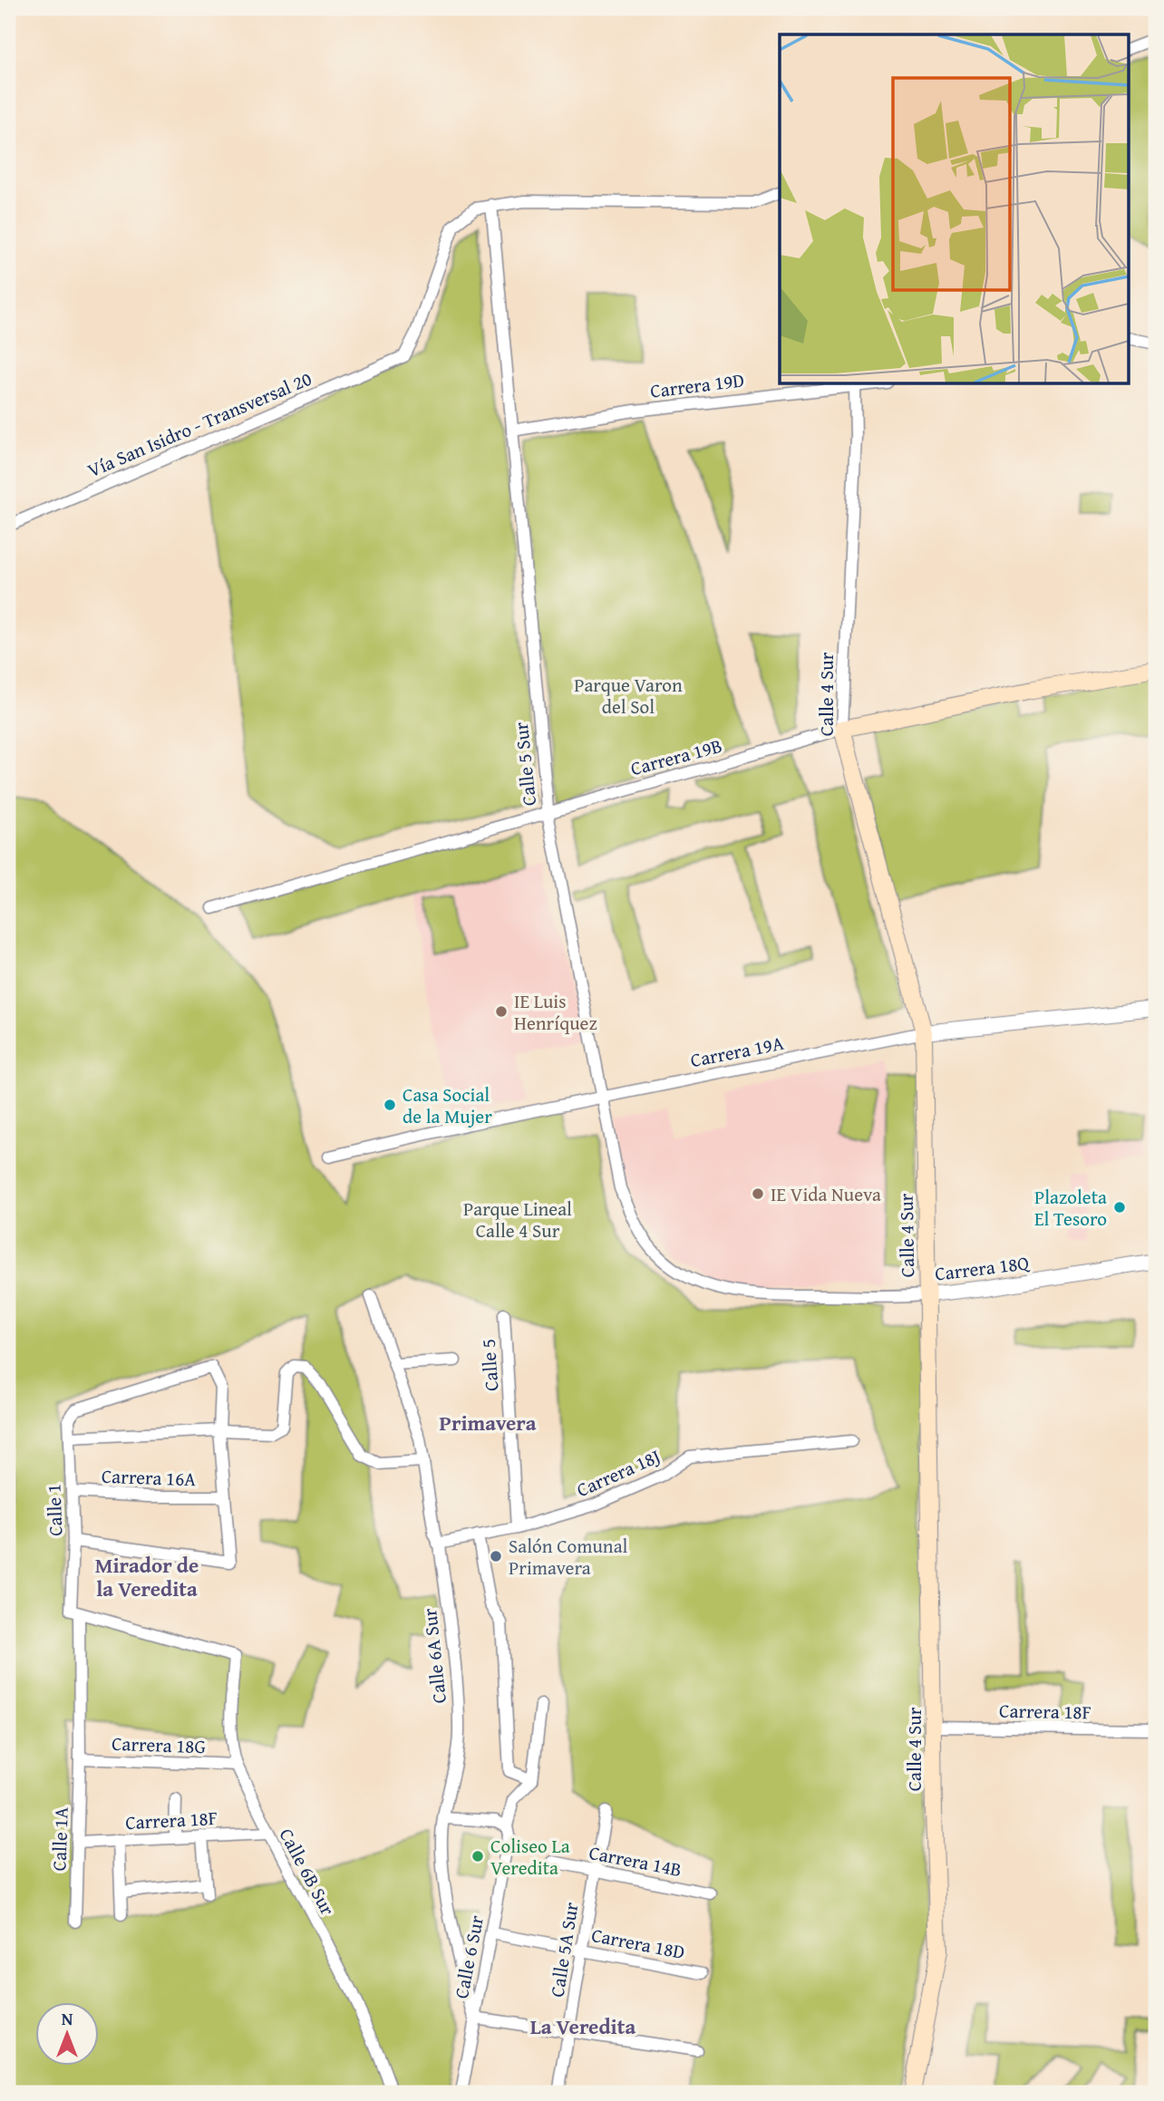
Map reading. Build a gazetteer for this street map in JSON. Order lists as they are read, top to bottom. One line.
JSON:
{"streets":{"main road":["Calle 4 Sur","Carrera 19B"],"street":["Carrera 19D","Vía San Isidro - Transversal 20","Calle 5 Sur","Carrera 19A","Carrera 18Q","Calle 5","Carrera 18J","Carrera 16A","Calle 1","Calle 6A Sur","Carrera 18F","Carrera 18G","Calle 1A","Carrera 14B","Calle 6B Sur","Carrera 18D","Calle 5A Sur","Calle 6 Sur"]},"crossings":[["Carrera 19D","Calle 4 Sur"],["Carrera 19D","Calle 5 Sur"],["Vía San Isidro - Transversal 20","Calle 5 Sur"],["Calle 4 Sur","Carrera 19B"],["Calle 4 Sur","Carrera 19A"],["Calle 4 Sur","Carrera 18Q"],["Calle 4 Sur","Carrera 18F"],["Carrera 19B","Calle 5 Sur"],["Calle 5 Sur","Carrera 19A"],["Calle 5 Sur","Carrera 18Q"],["Calle 5","Carrera 18J"],["Carrera 18J","Calle 6A Sur"],["Carrera 16A","Calle 1"],["Calle 1","Carrera 18G"],["Calle 1","Calle 1A"],["Calle 1","Calle 6B Sur"],["Calle 6A Sur","Calle 6 Sur"],["Carrera 18F","Calle 1A"],["Carrera 18F","Calle 6B Sur"],["Carrera 18G","Calle 1A"],["Carrera 18G","Calle 6B Sur"],["Carrera 14B","Calle 5A Sur"],["Carrera 18D","Calle 5A Sur"],["Carrera 18D","Calle 6 Sur"]],"districts":["Primavera","Mirador de la Veredita","La Veredita"],"parks":["Parque Varon del Sol","Parque Lineal Calle 4 Sur"],"places":["IE Luis Henríquez","Casa Social de la Mujer","IE Vida Nueva","Plazoleta El Tesoro","Salón Comunal Primavera","Coliseo La Veredita"],"north":"top"}
